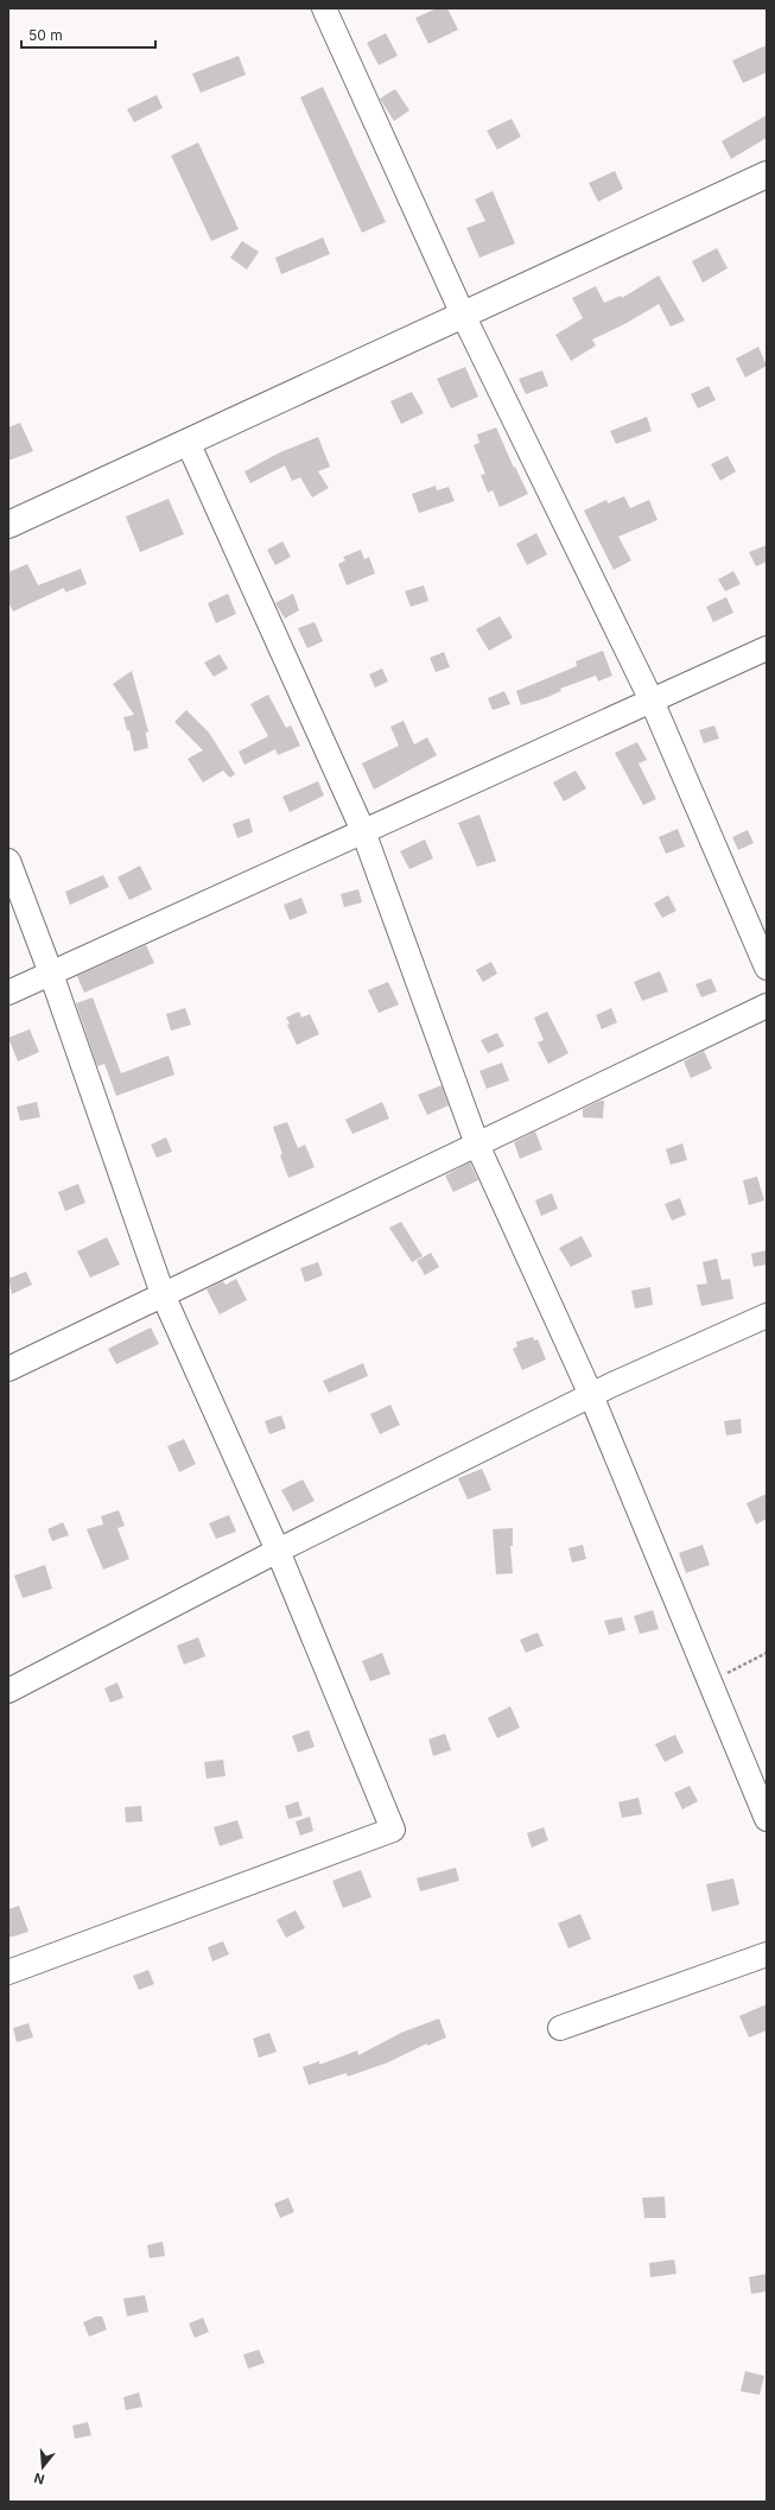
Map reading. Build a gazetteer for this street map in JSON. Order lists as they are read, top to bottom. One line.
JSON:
{"scale_bar":"50 m","north":"bottom"}
